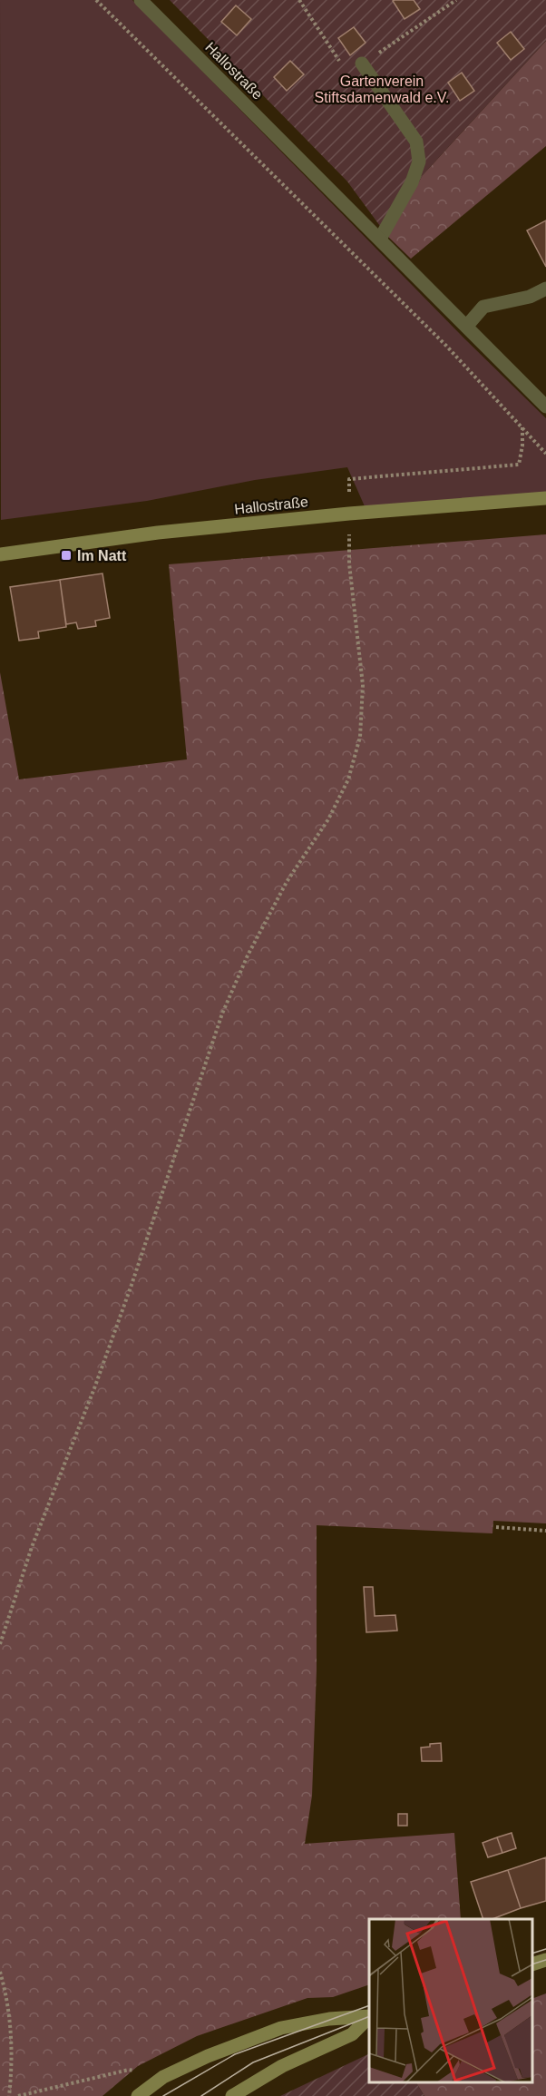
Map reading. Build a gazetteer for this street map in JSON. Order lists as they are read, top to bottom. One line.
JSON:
{"streets":{"main road":["Hallostraße"]},"parks":["Gartenverein Stiftsdamenwald e.V."],"places":{"transit":["Im Natt"]}}
